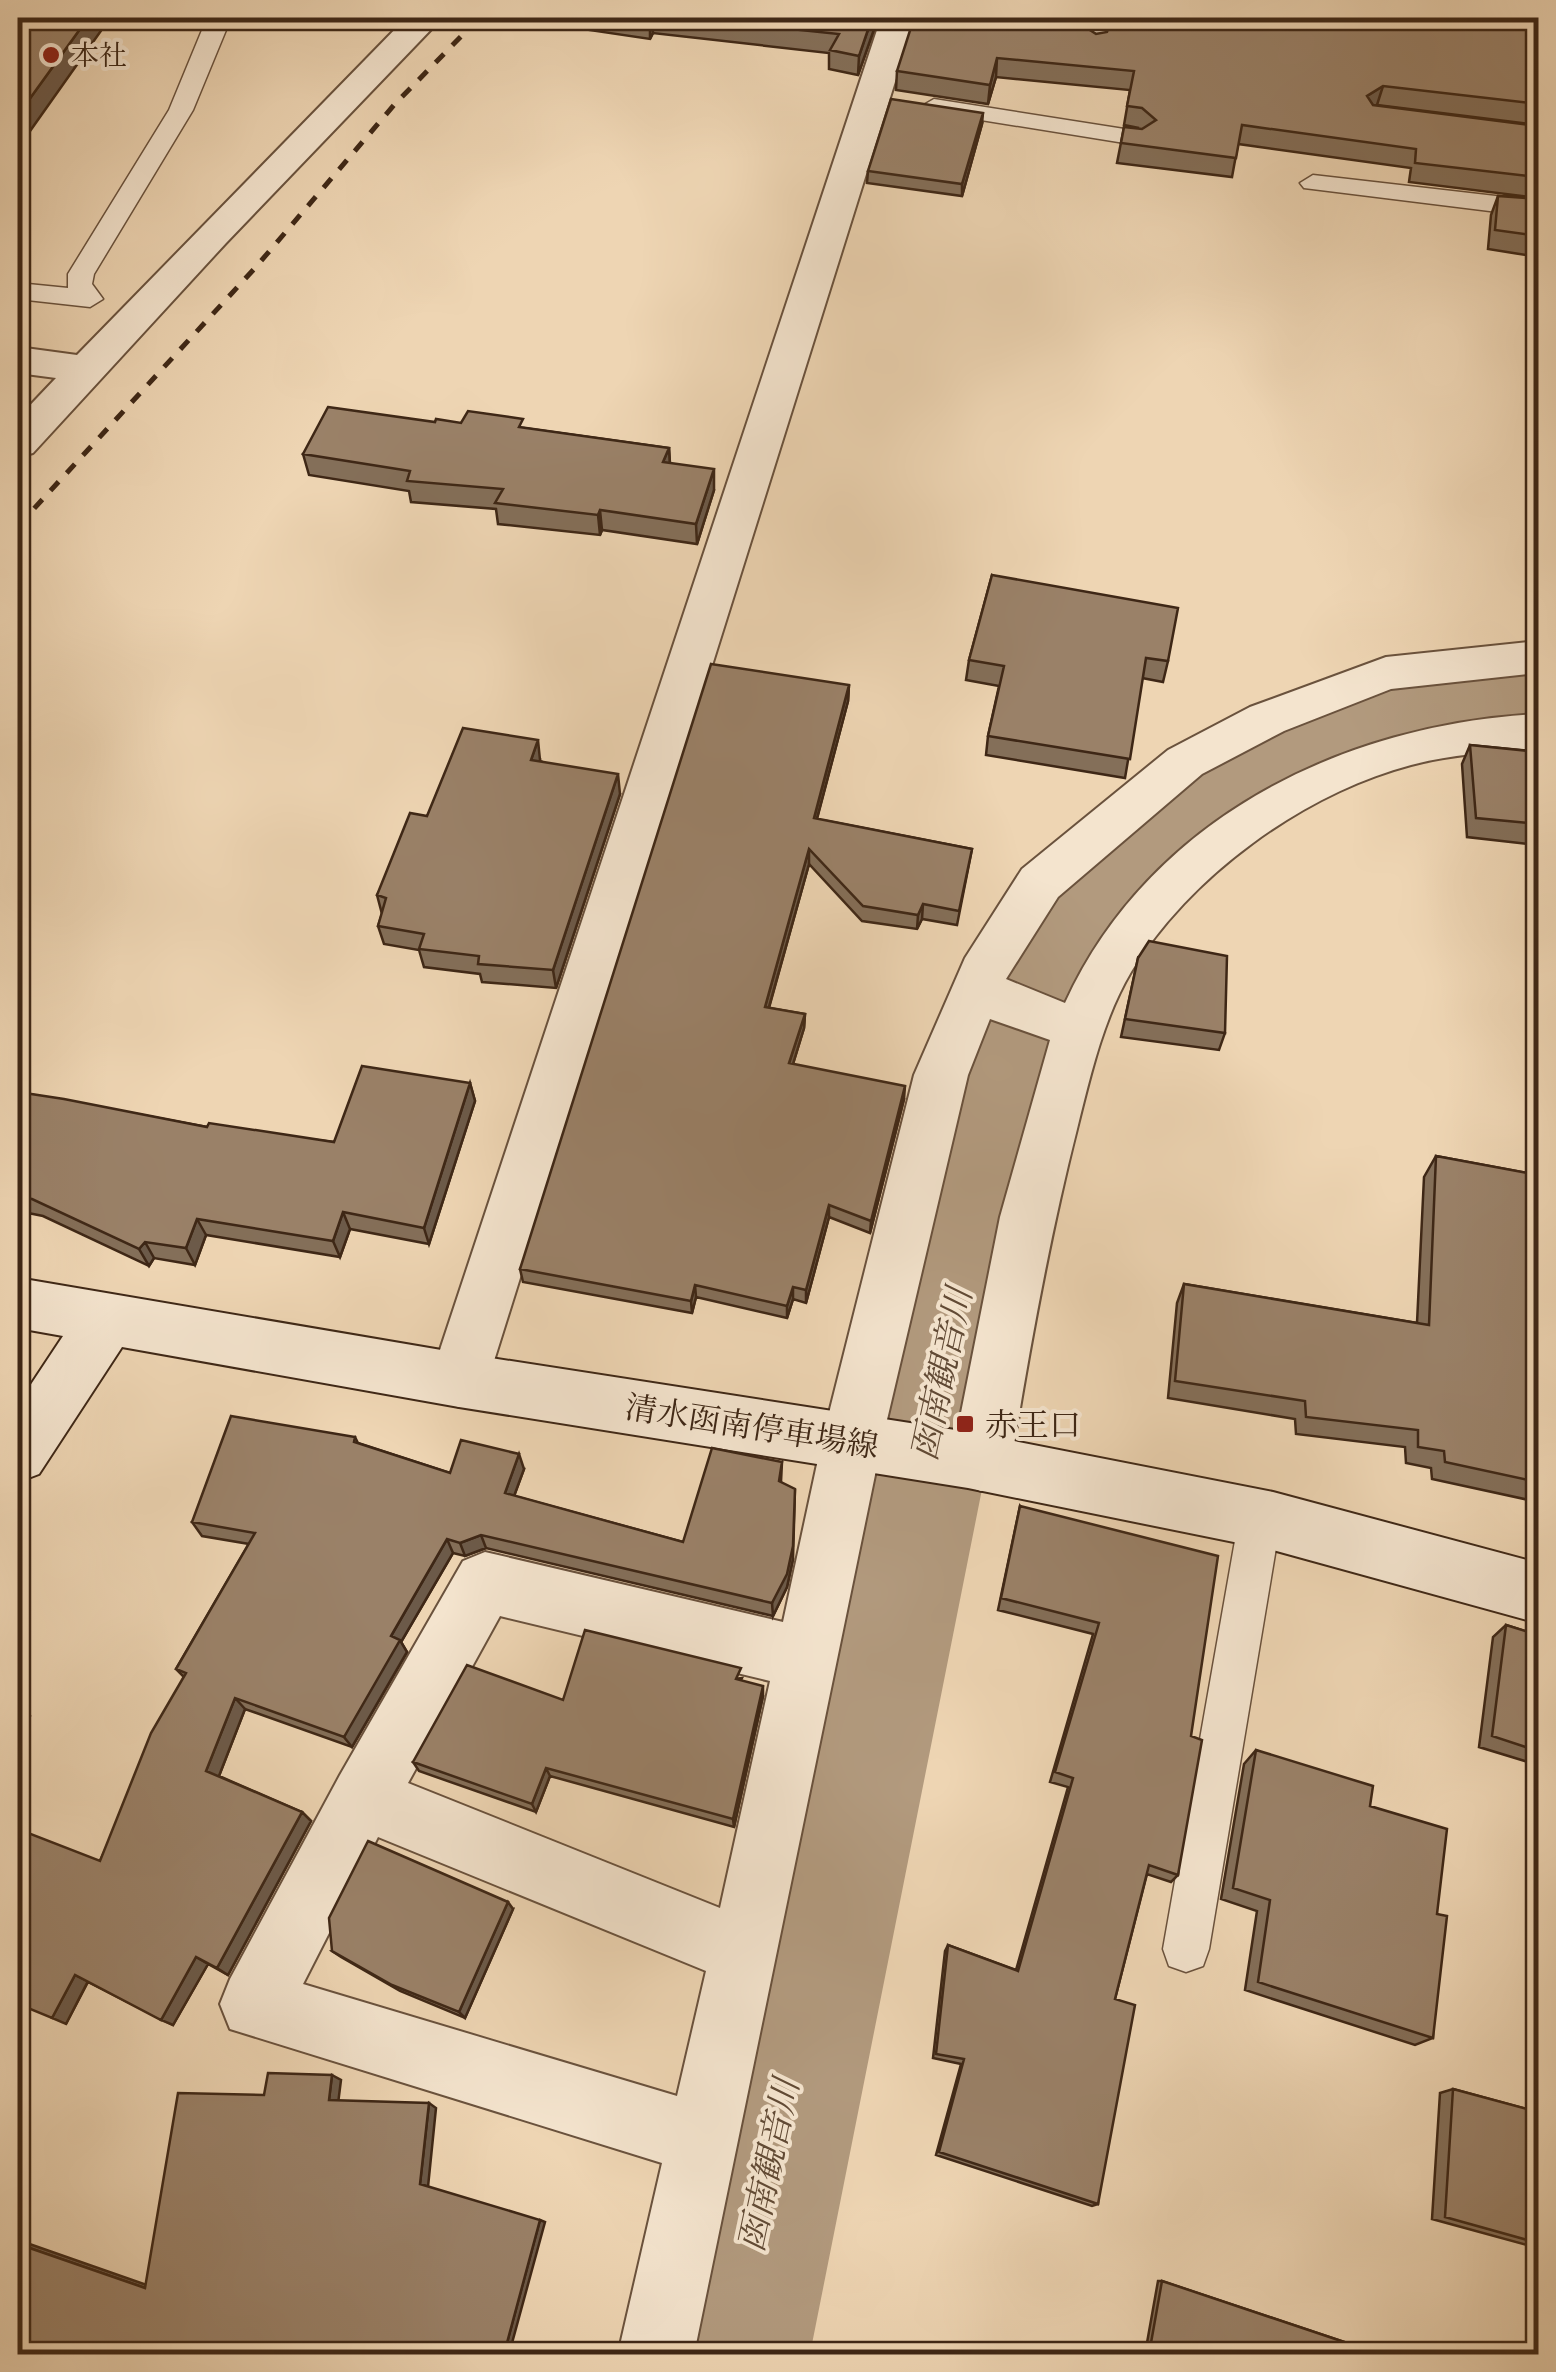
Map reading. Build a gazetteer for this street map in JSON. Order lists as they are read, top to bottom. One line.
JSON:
{"streets":{"street":["清水函南停車場線"]},"water":["函南観音川"],"places":{"other":["本社"],"transit":["赤王口"]}}
